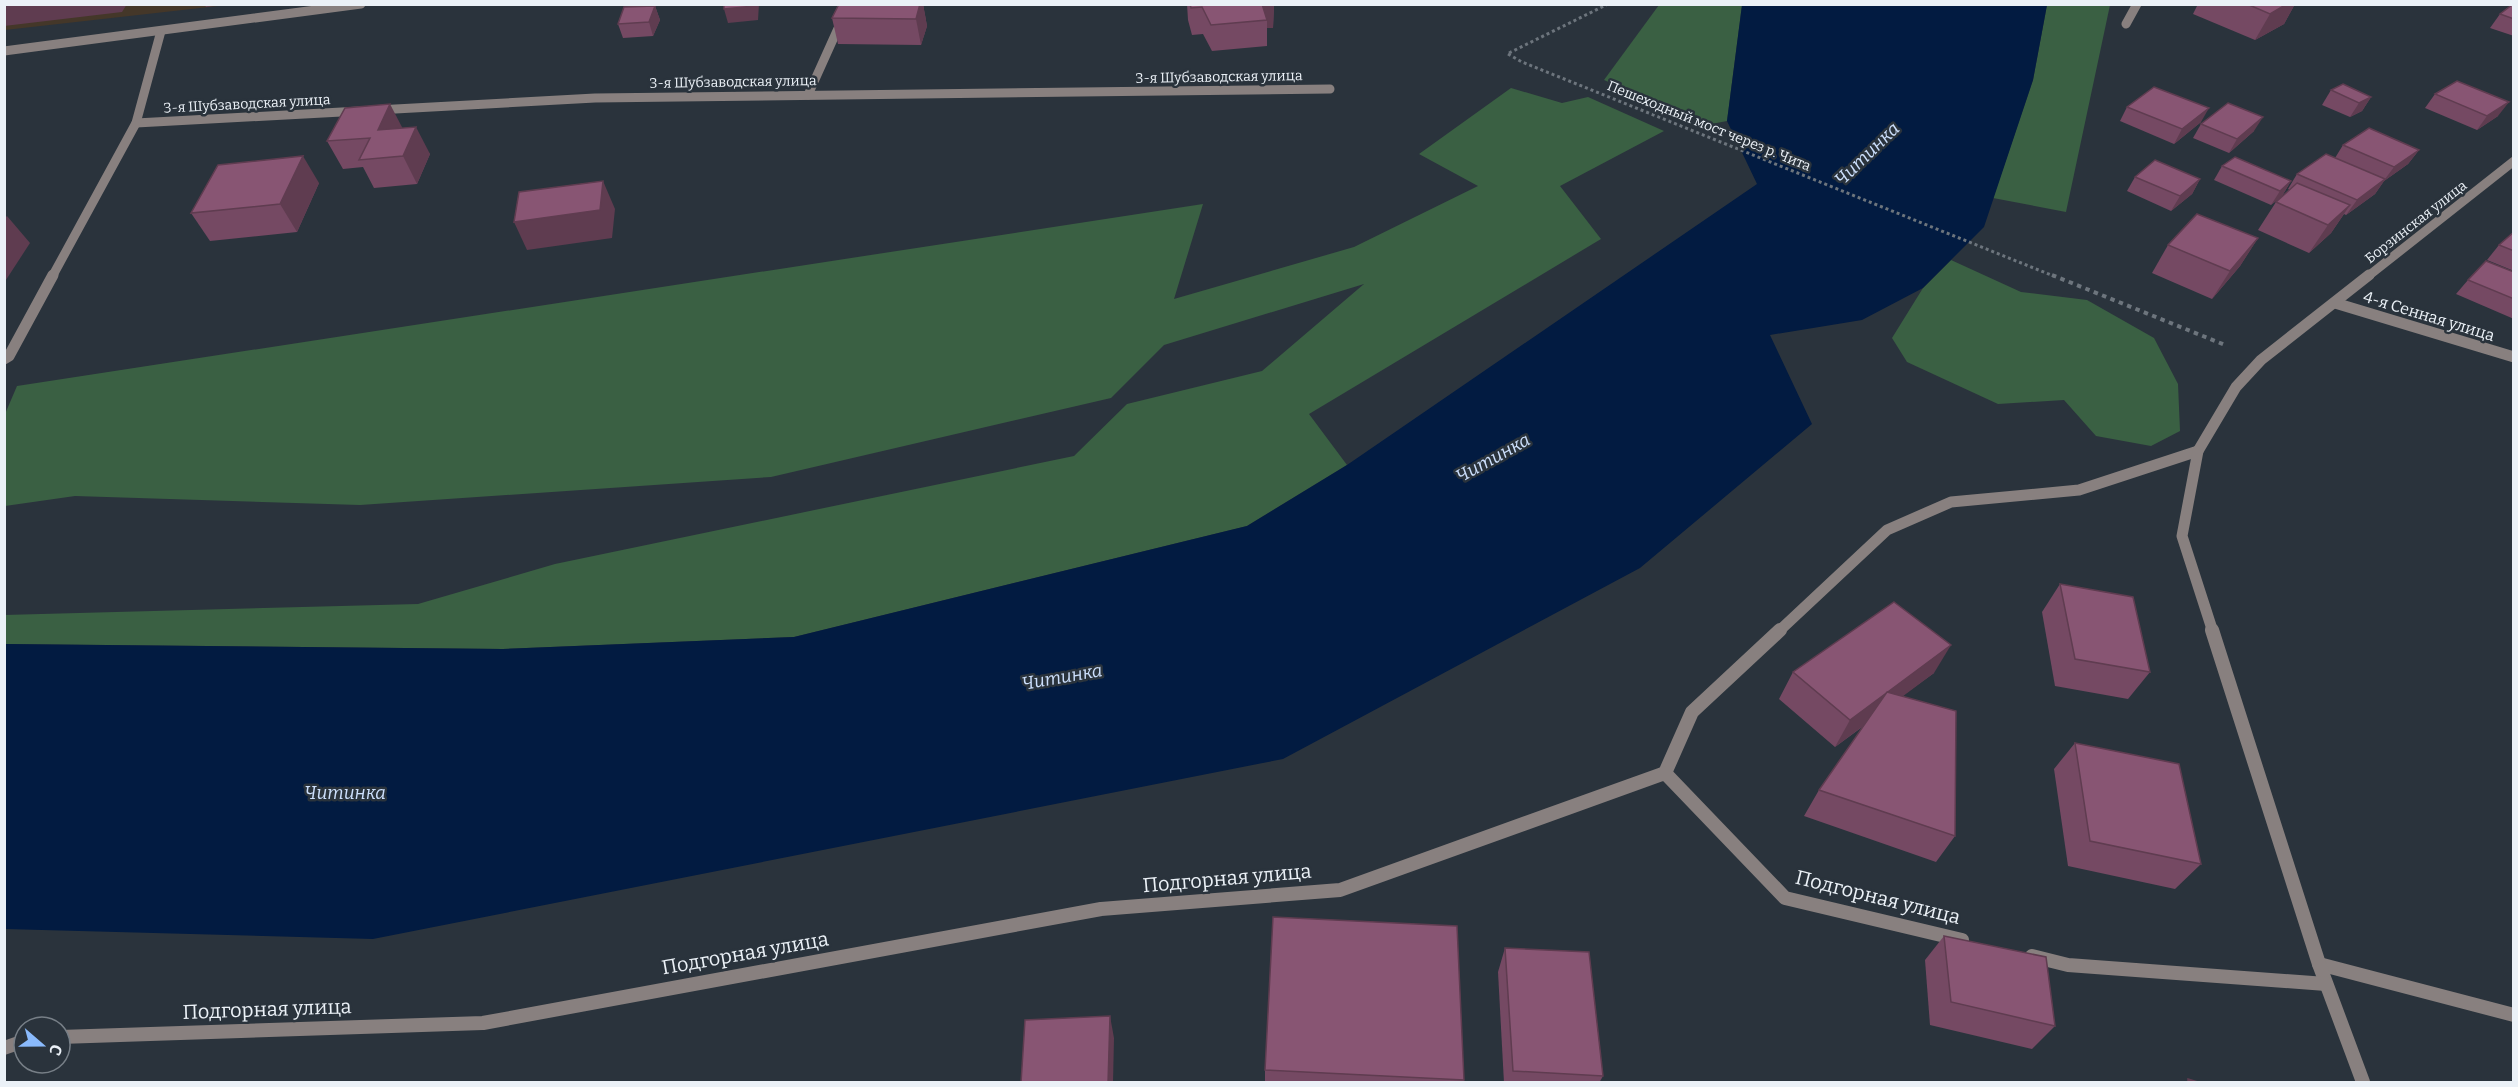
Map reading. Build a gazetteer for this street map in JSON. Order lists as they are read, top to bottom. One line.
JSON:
{"streets":{"street":["3-я Шубзаводская улица","Борзинская улица","4-я Сенная улица","Подгорная улица"],"path":["Пешеходный мост через р. Чита"]},"crossings":[["Пешеходный мост через р. Чита","Борзинская улица"],["Борзинская улица","4-я Сенная улица"]],"water":["Читинка"],"north":"right"}
